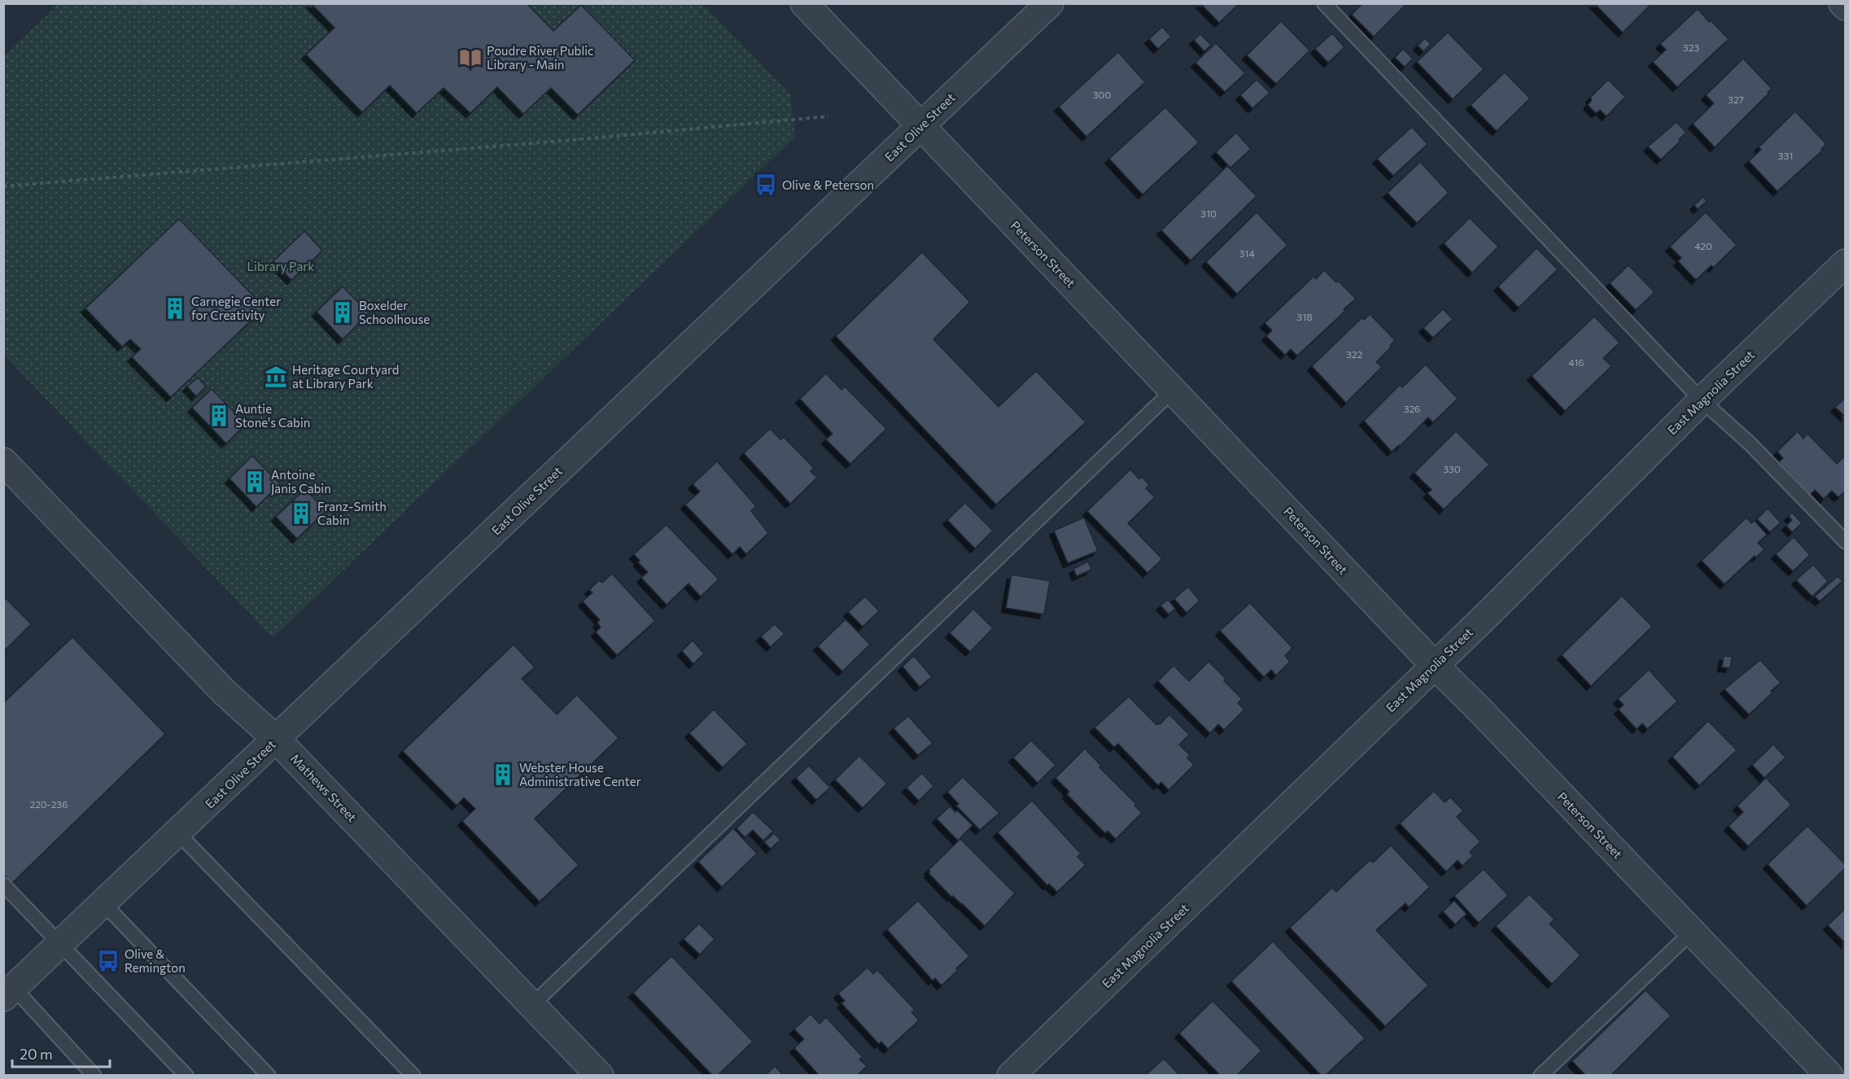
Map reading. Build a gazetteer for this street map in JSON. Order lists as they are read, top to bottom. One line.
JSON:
{"streets":{"street":["East Olive Street","Peterson Street","East Magnolia Street","Mathews Street"]},"crossings":[["East Olive Street","Peterson Street"],["East Olive Street","Mathews Street"],["Peterson Street","East Magnolia Street"]],"parks":["Library Park"],"places":{"library":["Poudre River Public Library - Main"],"bus stop":["Olive & Peterson","Olive & Remington"],"building":["Carnegie Center for Creativity","Boxelder Schoolhouse","Auntie Stone's Cabin","Antoine Janis Cabin","Franz-Smith Cabin","Webster House Administrative Center"],"museum":["Heritage Courtyard at Library Park"]},"house_numbers":["323","300","327","331","310","420","314","318","322","416","326","330","220-236"],"scale_bar":"20 m"}
